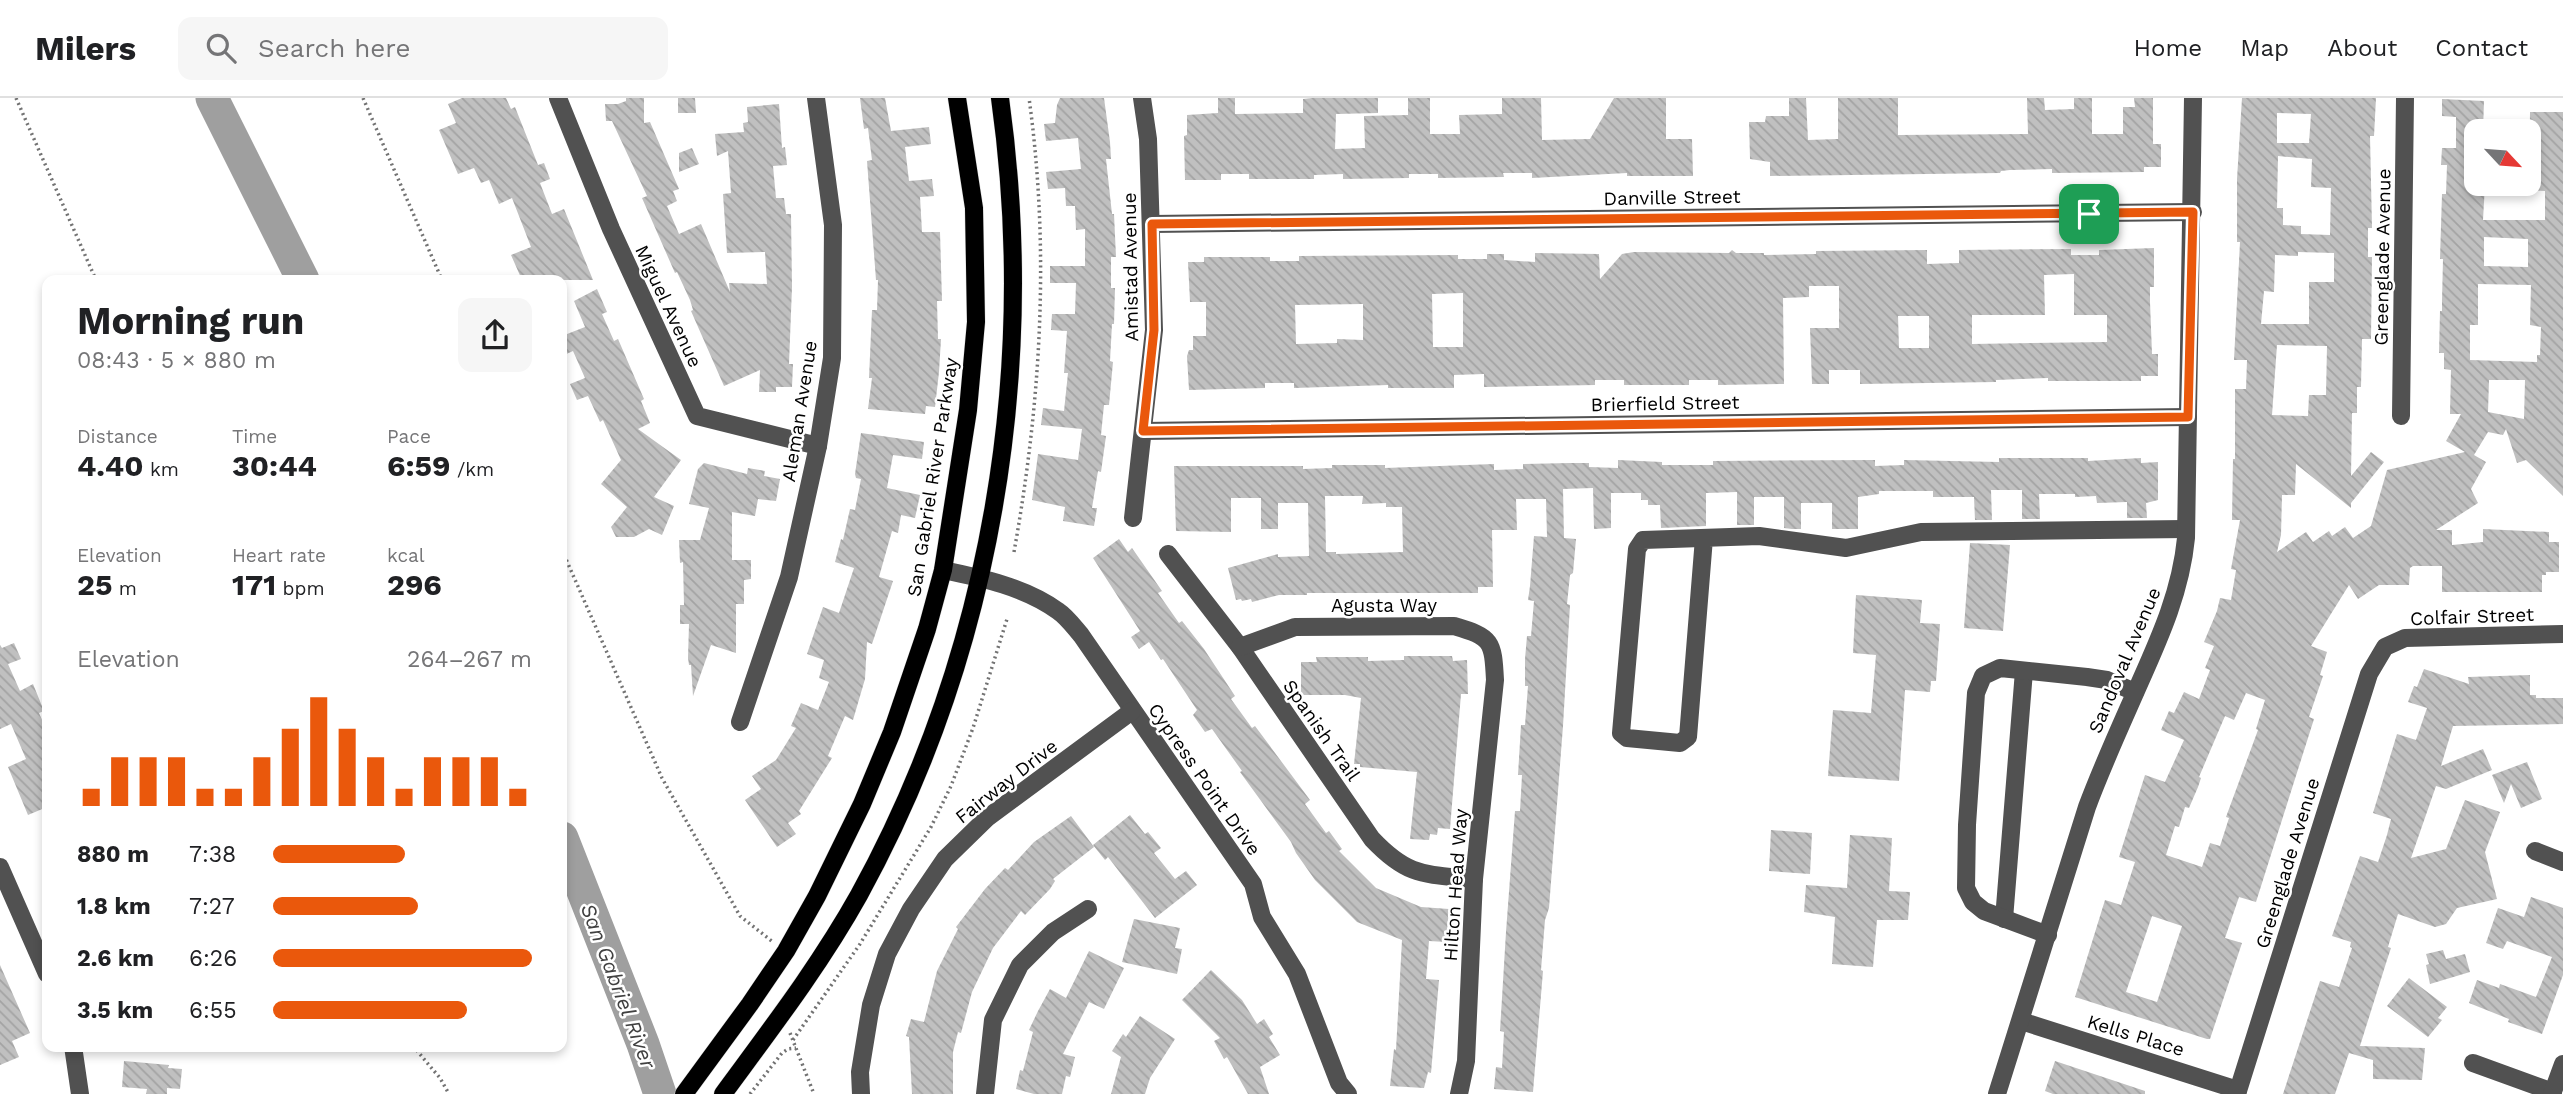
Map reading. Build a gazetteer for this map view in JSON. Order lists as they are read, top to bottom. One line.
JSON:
{"streets":{"main road":["San Gabriel River Parkway"],"street":["Danville Street","Greenglade Avenue","Amistad Avenue","Miguel Avenue","Brierfield Street","Aleman Avenue","Agusta Way","Colfair Street","Sandoval Avenue","Spanish Trail","Cypress Point Drive","Fairway Drive","Hilton Head Way","Kells Place"]},"crossings":[["Danville Street","Amistad Avenue"],["Danville Street","Sandoval Avenue"],["Greenglade Avenue","Colfair Street"],["Greenglade Avenue","Kells Place"],["Amistad Avenue","Brierfield Street"],["Miguel Avenue","Aleman Avenue"],["Brierfield Street","Sandoval Avenue"],["San Gabriel River Parkway","Cypress Point Drive"],["Agusta Way","Spanish Trail"],["Agusta Way","Hilton Head Way"],["Sandoval Avenue","Kells Place"],["Spanish Trail","Hilton Head Way"],["Cypress Point Drive","Fairway Drive"]],"water":["San Gabriel River"],"north":"bottom right","page":{"header":"Milers","search":"Search here","nav":["Home","Map","About","Contact"],"heading":["Morning run","08:43 · 5 × 880 m"],"stats":[["Distance","4.40 km"],["Time","30:44"],["Pace","6:59 /km"],["Elevation","25 m"],["Heart rate","171 bpm"],["kcal","296"]],"chart":["Elevation","264–267 m"],"list":[{"name":"880 m","note":"7:38"},{"name":"1.8 km","note":"7:27"},{"name":"2.6 km","note":"6:26"},{"name":"3.5 km","note":"6:55"}]}}
